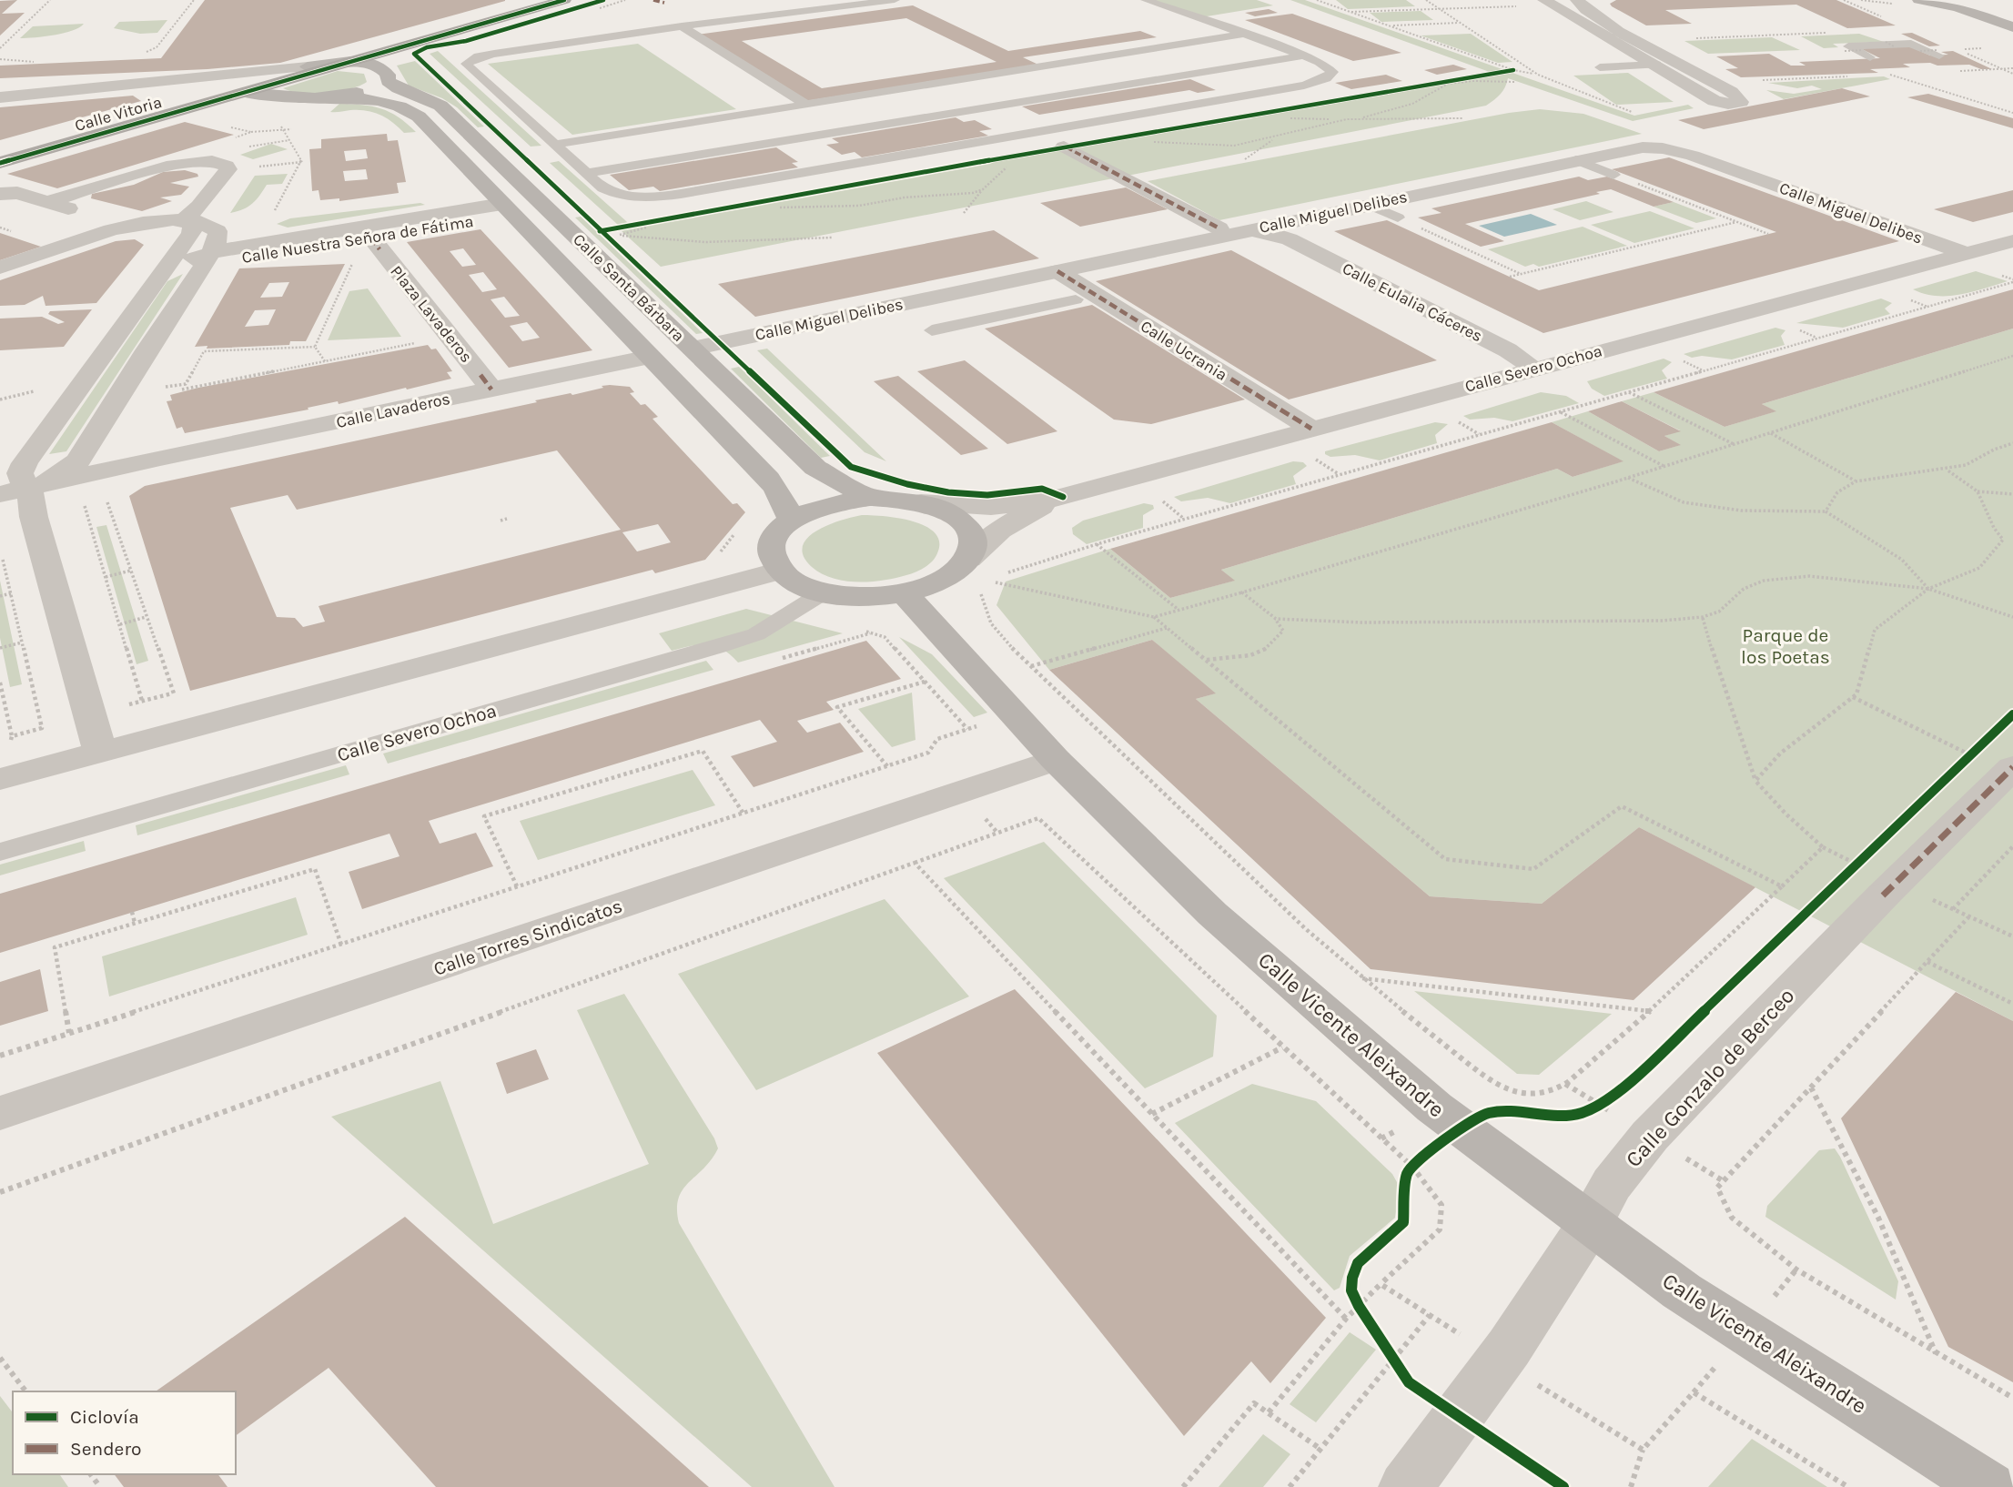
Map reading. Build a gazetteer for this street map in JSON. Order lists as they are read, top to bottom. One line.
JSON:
{"streets":{"highway":["Calle Vitoria"],"main road":["Calle Santa Bárbara","Calle Vicente Aleixandre"],"street":["Calle Miguel Delibes","Calle Nuestra Señora de Fátima","Calle Eulalia Cáceres","Plaza Lavaderos","Calle Ucrania","Calle Severo Ochoa","Calle Lavaderos","Calle Torres Sindicatos","Calle Gonzalo de Berceo"]},"crossings":[["Calle Vitoria","Calle Santa Bárbara"],["Calle Miguel Delibes","Calle Santa Bárbara"],["Calle Miguel Delibes","Calle Eulalia Cáceres"],["Calle Miguel Delibes","Calle Ucrania"],["Calle Miguel Delibes","Calle Severo Ochoa"],["Calle Nuestra Señora de Fátima","Calle Santa Bárbara"],["Calle Nuestra Señora de Fátima","Plaza Lavaderos"],["Calle Nuestra Señora de Fátima","Calle Lavaderos"],["Calle Santa Bárbara","Calle Lavaderos"],["Calle Eulalia Cáceres","Calle Severo Ochoa"],["Plaza Lavaderos","Calle Lavaderos"],["Calle Ucrania","Calle Severo Ochoa"],["Calle Torres Sindicatos","Calle Vicente Aleixandre"],["Calle Vicente Aleixandre","Calle Gonzalo de Berceo"]],"parks":["Parque de los Poetas"],"legend":["Ciclovía","Sendero"]}
